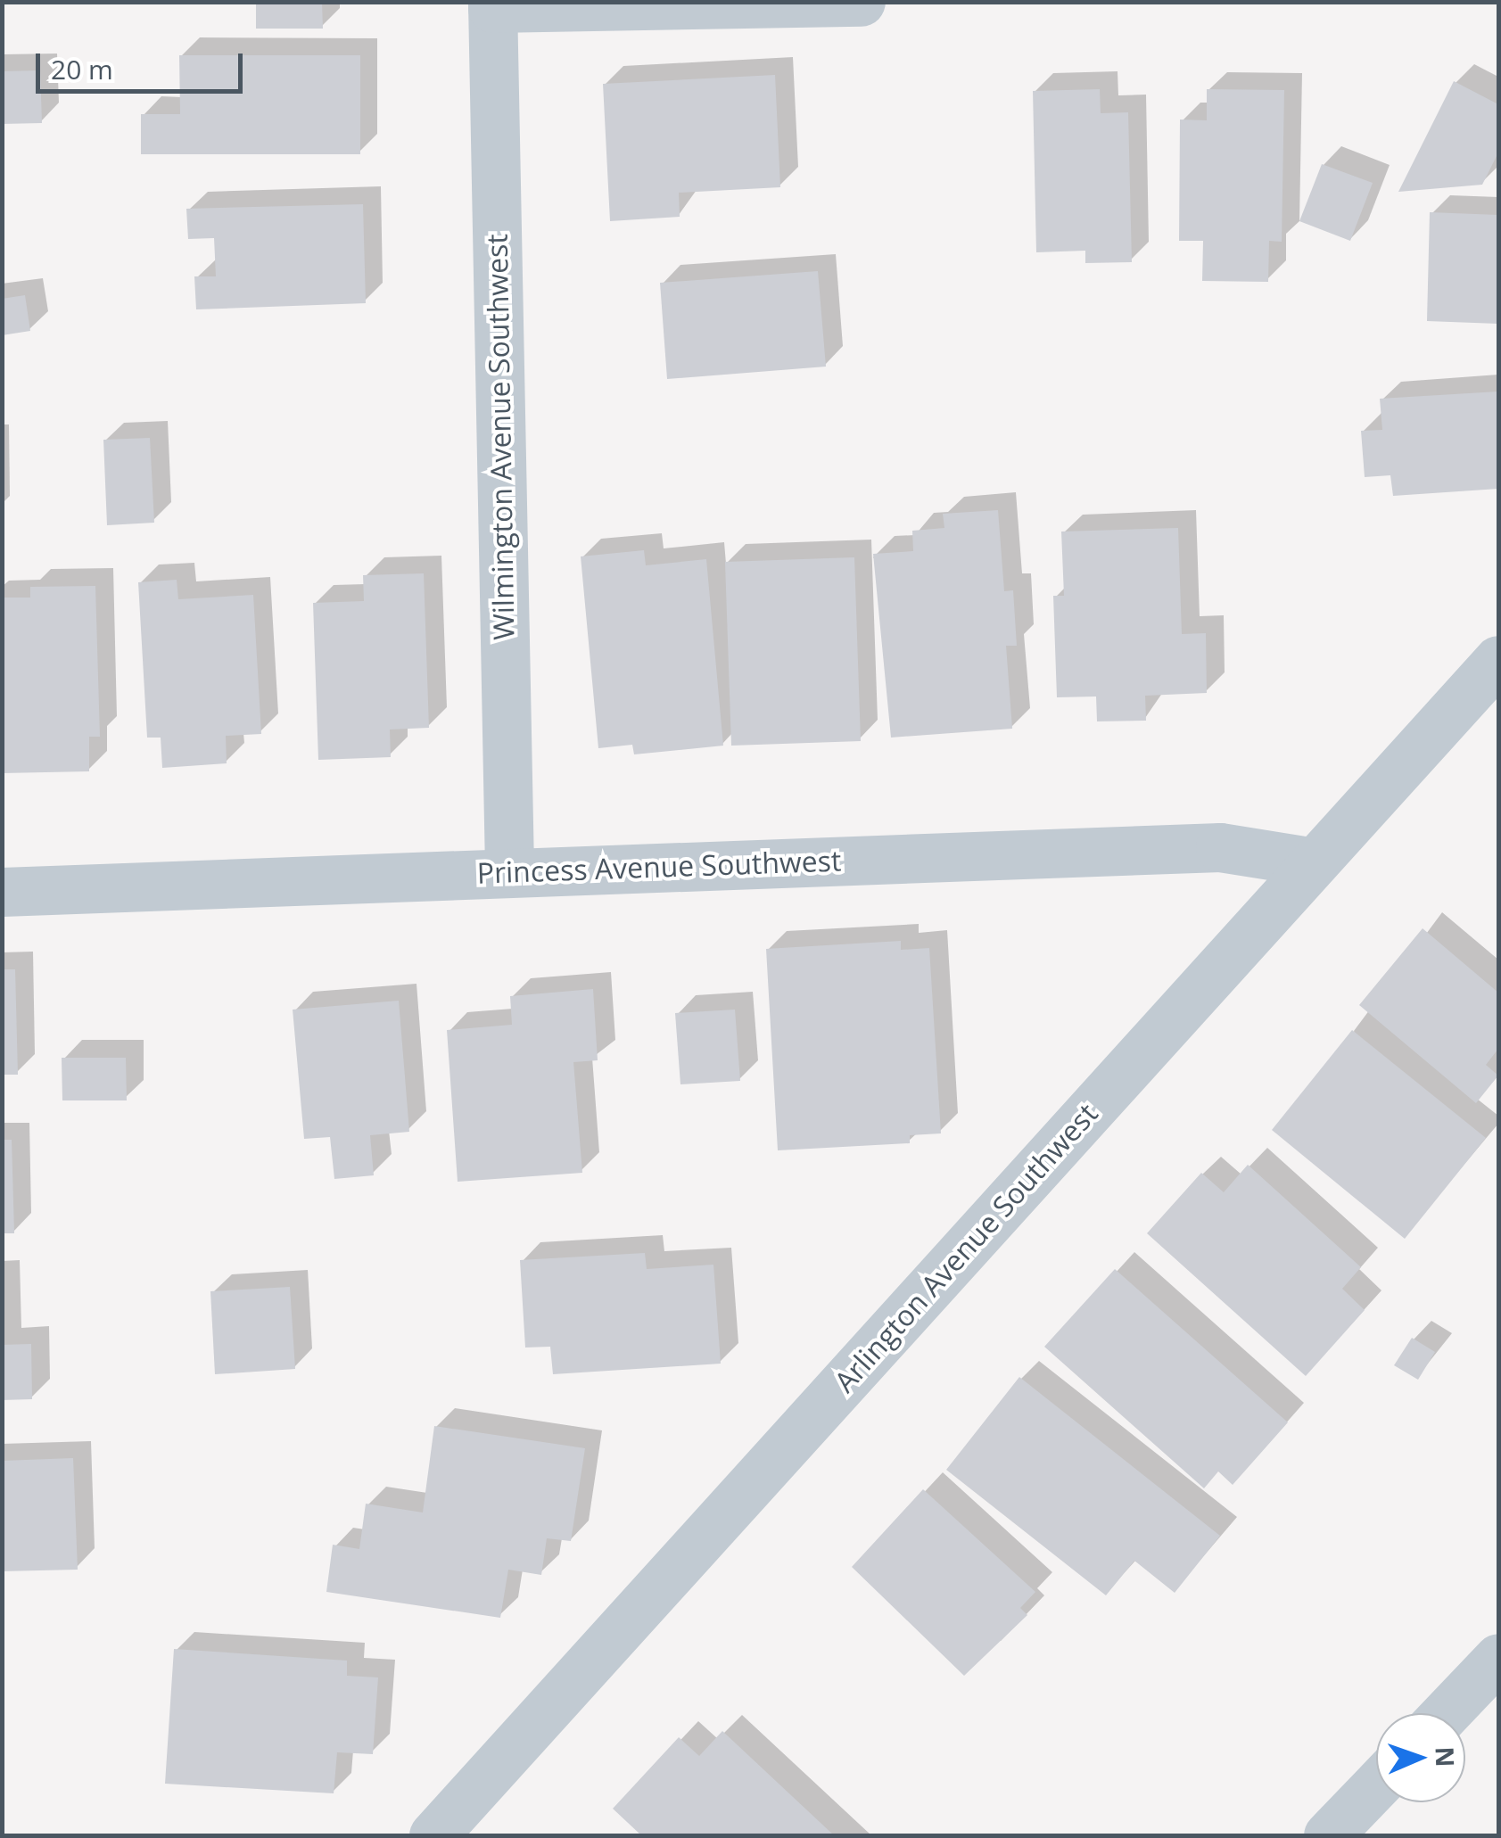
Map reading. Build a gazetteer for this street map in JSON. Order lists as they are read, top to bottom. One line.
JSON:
{"streets":{"street":["Wilmington Avenue Southwest","Princess Avenue Southwest","Arlington Avenue Southwest"]},"crossings":[["Wilmington Avenue Southwest","Princess Avenue Southwest"],["Princess Avenue Southwest","Arlington Avenue Southwest"]],"scale_bar":"20 m","north":"right"}
